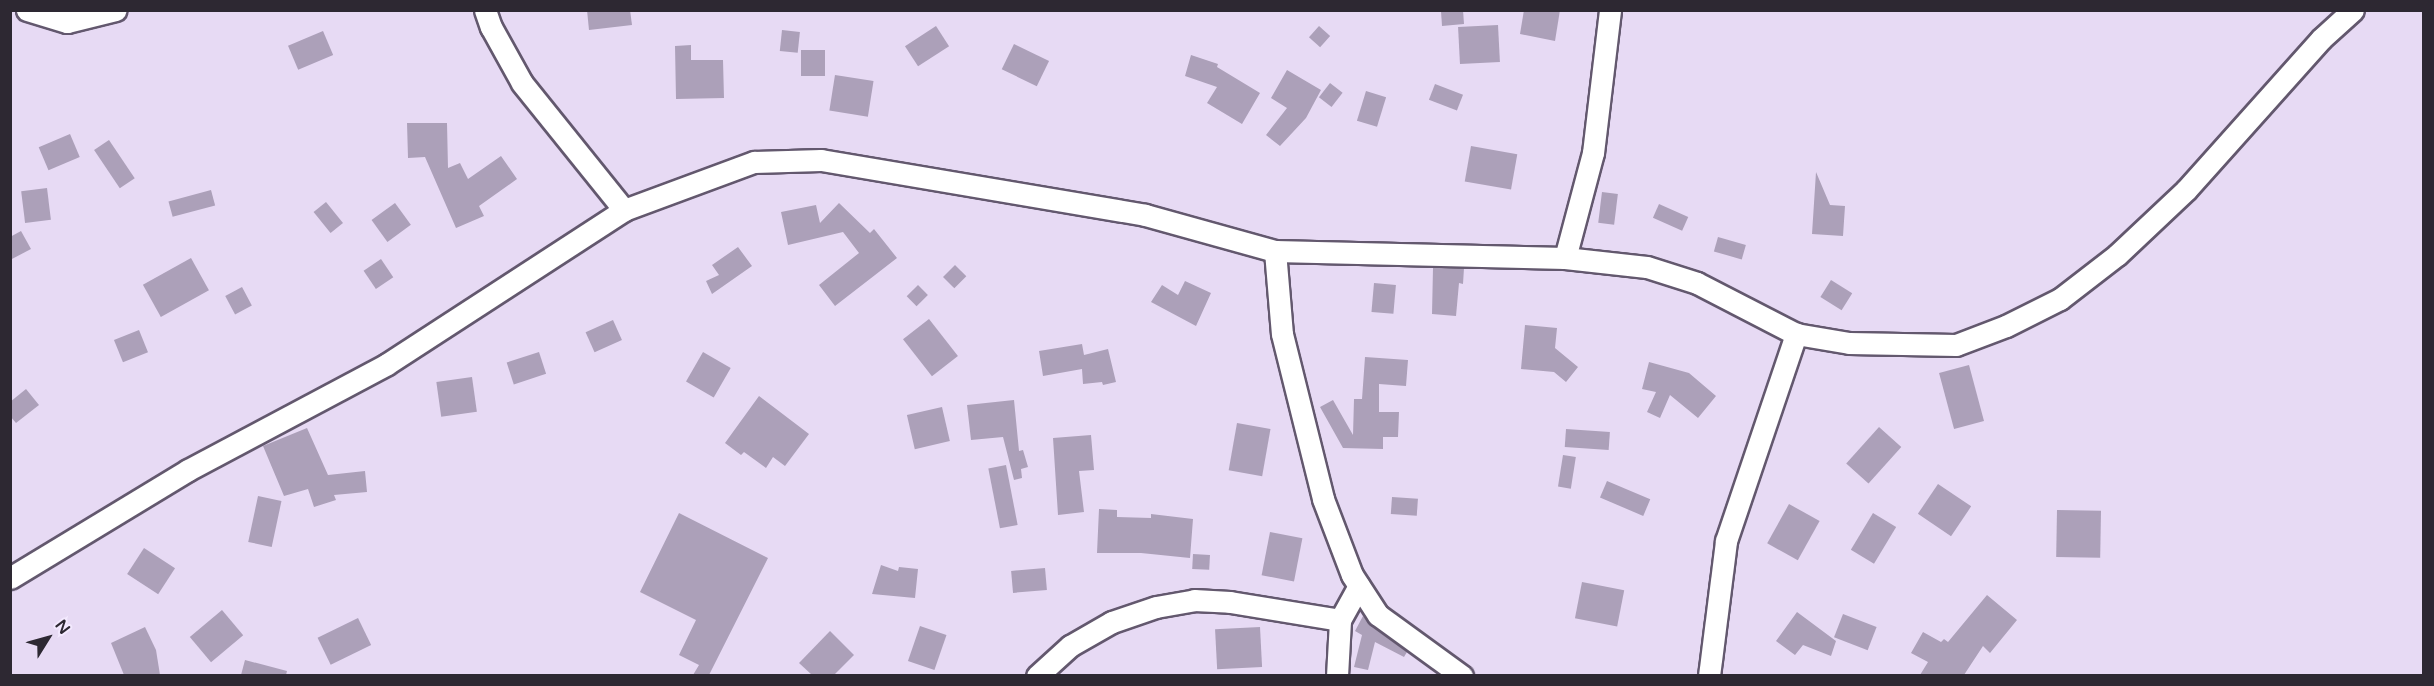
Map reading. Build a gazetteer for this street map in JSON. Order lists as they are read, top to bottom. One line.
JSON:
{"north":"top right"}
